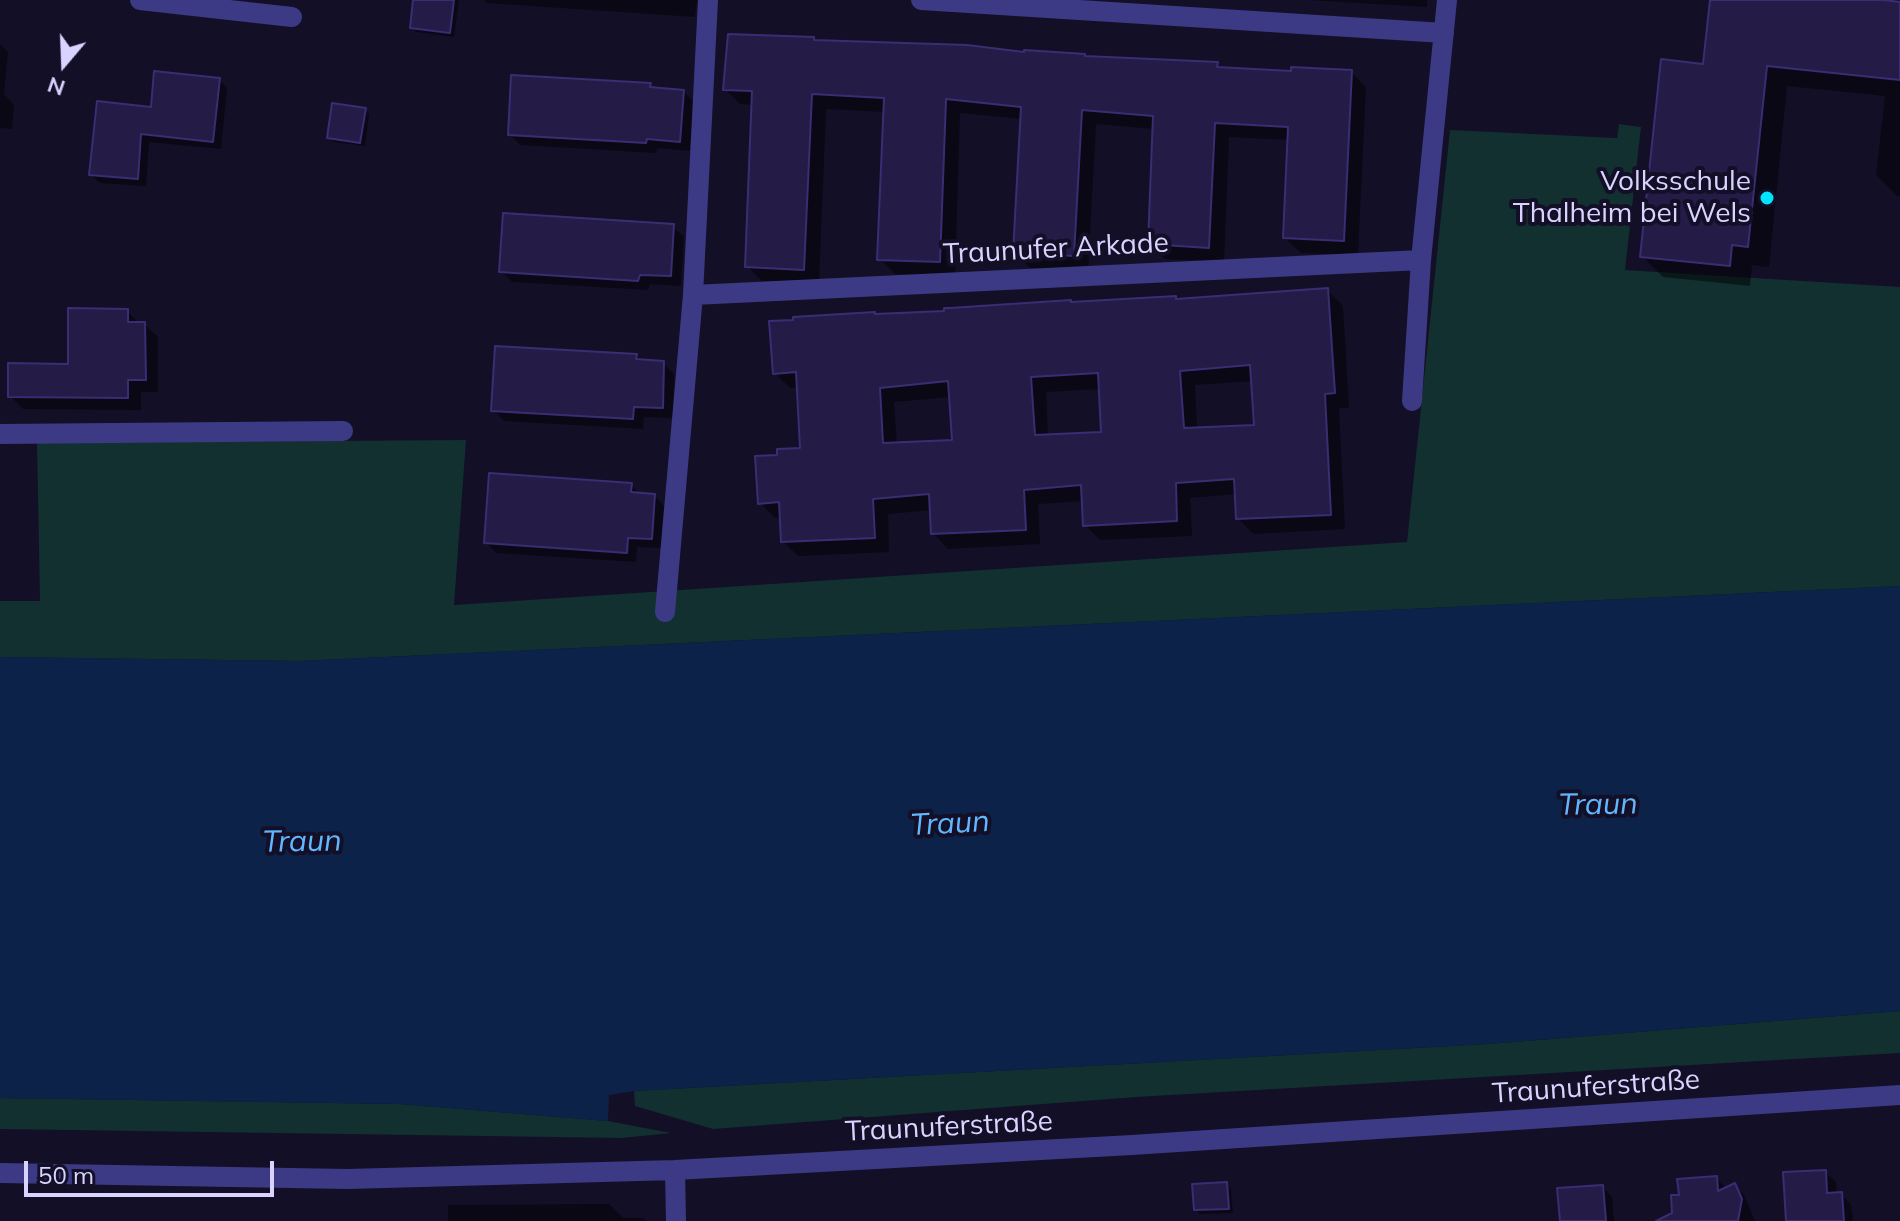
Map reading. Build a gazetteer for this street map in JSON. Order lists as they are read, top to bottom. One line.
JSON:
{"streets":{"street":["Traunufer Arkade","Traunuferstraße"]},"water":["Traun"],"places":["Volksschule Thalheim bei Wels"],"scale_bar":"50 m","north":"bottom"}
